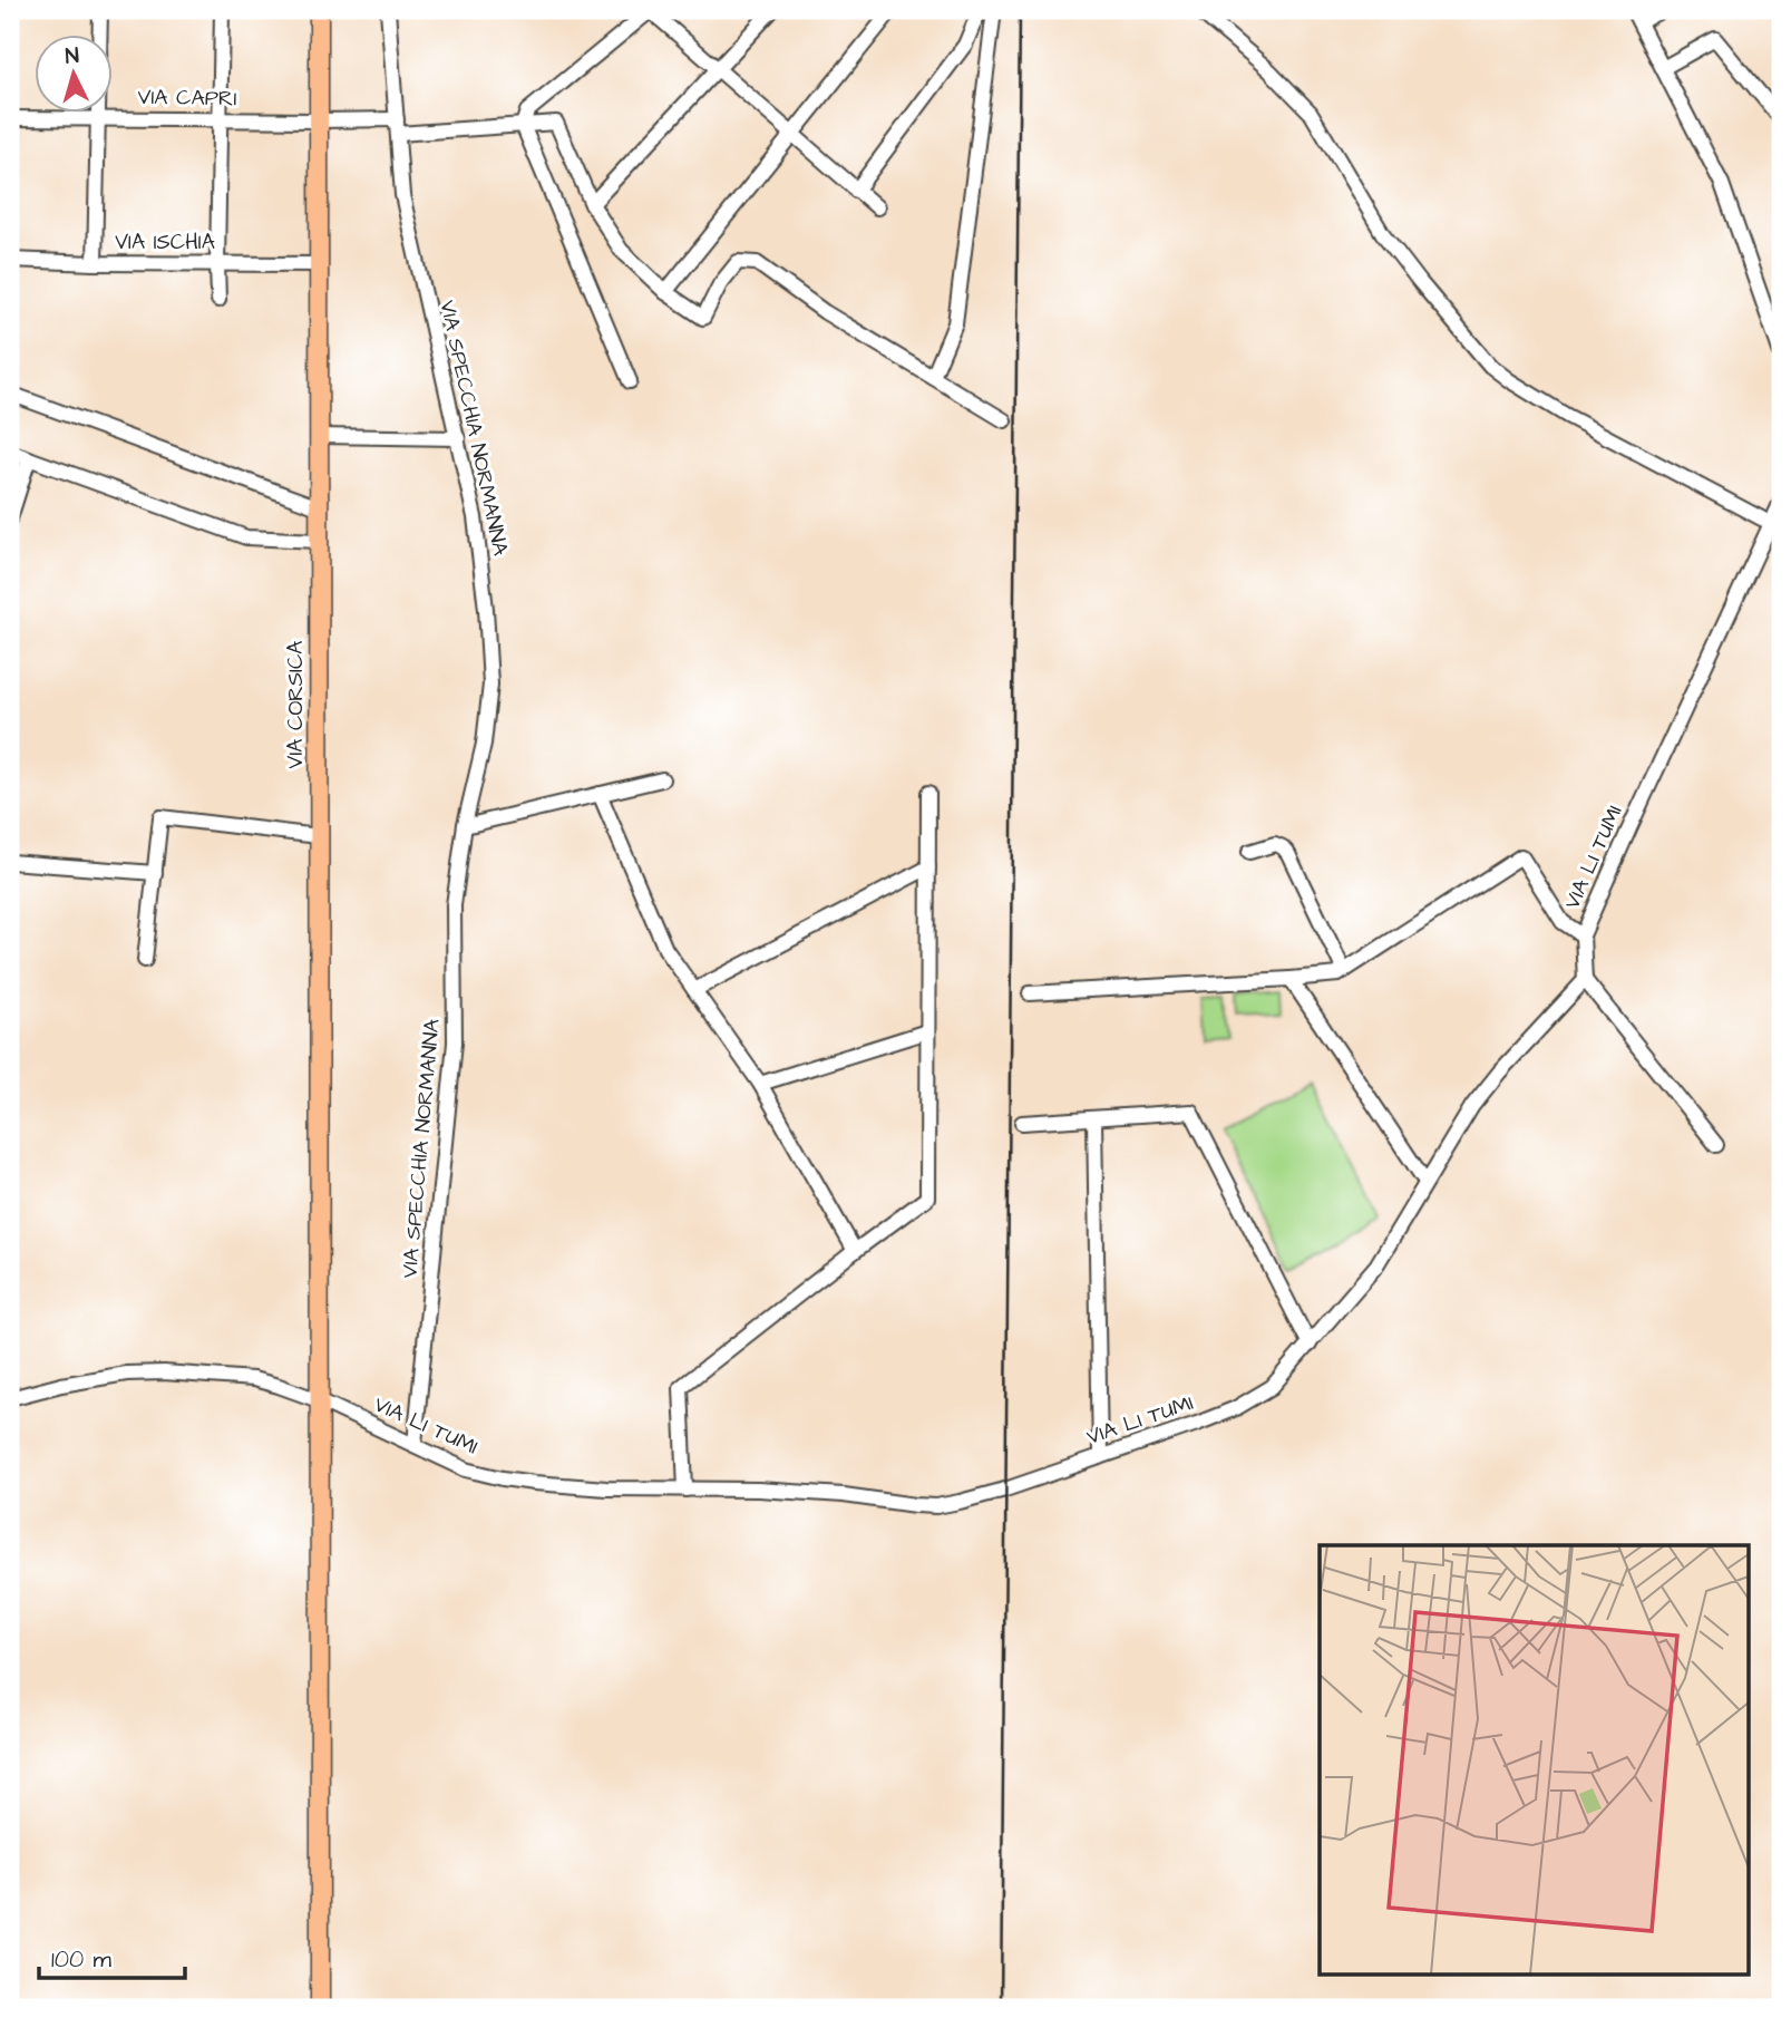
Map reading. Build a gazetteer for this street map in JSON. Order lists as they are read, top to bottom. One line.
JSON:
{"streets":{"main road":["VIA CORSICA"],"street":["VIA CAPRI","VIA ISCHIA","VIA SPECCHIA NORMANNA","VIA LI TUMI"]},"crossings":[["VIA CAPRI","VIA SPECCHIA NORMANNA"],["VIA CAPRI","VIA CORSICA"],["VIA ISCHIA","VIA CORSICA"],["VIA SPECCHIA NORMANNA","VIA LI TUMI"],["VIA CORSICA","VIA LI TUMI"]],"scale_bar":"100 m","north":"top"}
